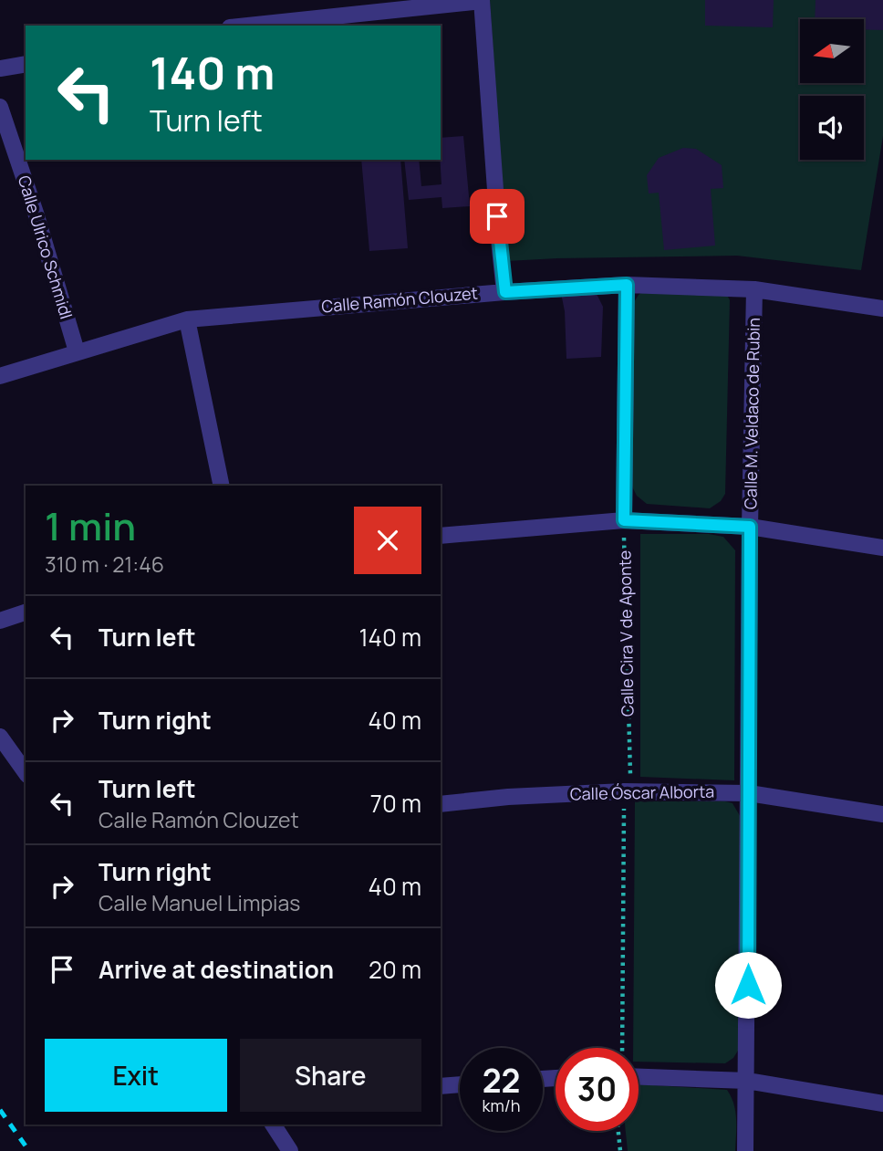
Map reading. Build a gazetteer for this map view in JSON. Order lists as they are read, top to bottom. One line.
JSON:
{"streets":{"street":["Calle Ulrico Schmidl","Calle Ramón Clouzet","Calle M. Veldaco de Rubin","Calle Óscar Alborta"],"path":["Calle Cira V de Aponte"]},"crossings":[["Calle Ulrico Schmidl","Calle Ramón Clouzet"],["Calle Ramón Clouzet","Calle M. Veldaco de Rubin"],["Calle M. Veldaco de Rubin","Calle Óscar Alborta"],["Calle Cira V de Aponte","Calle Óscar Alborta"]],"north":"left","page":{"turn":["140 m","Turn left"],"heading":["1 min","310 m · 21:46"],"list":[{"name":"Turn left","value":"140 m"},{"name":"Turn right","value":"40 m"},{"name":"Turn left","note":"Calle Ramón Clouzet","value":"70 m"},{"name":"Turn right","note":"Calle Manuel Limpias","value":"40 m"},{"name":"Arrive at destination","value":"20 m"}],"buttons":["Exit","Share"],"speed":"22 km/h","limit":"30"}}
